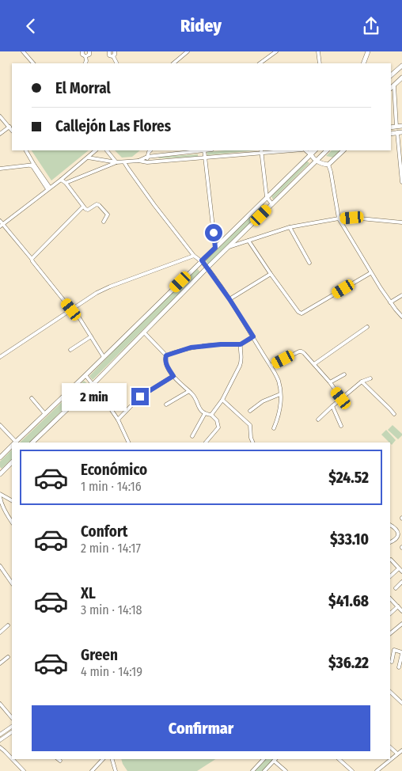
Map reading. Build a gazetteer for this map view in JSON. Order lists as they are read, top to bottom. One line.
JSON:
{"page":{"header":"Ridey","banner":["El Morral","Callejón Las Flores"],"bubble":"2 min","list":[{"name":"Económico","note":"1 min · 14:16","value":"$24.52"},{"name":"Confort","note":"2 min · 14:17","value":"$33.10"},{"name":"XL","note":"3 min · 14:18","value":"$41.68"},{"name":"Green","note":"4 min · 14:19","value":"$36.22"}],"buttons":"Confirmar"}}
